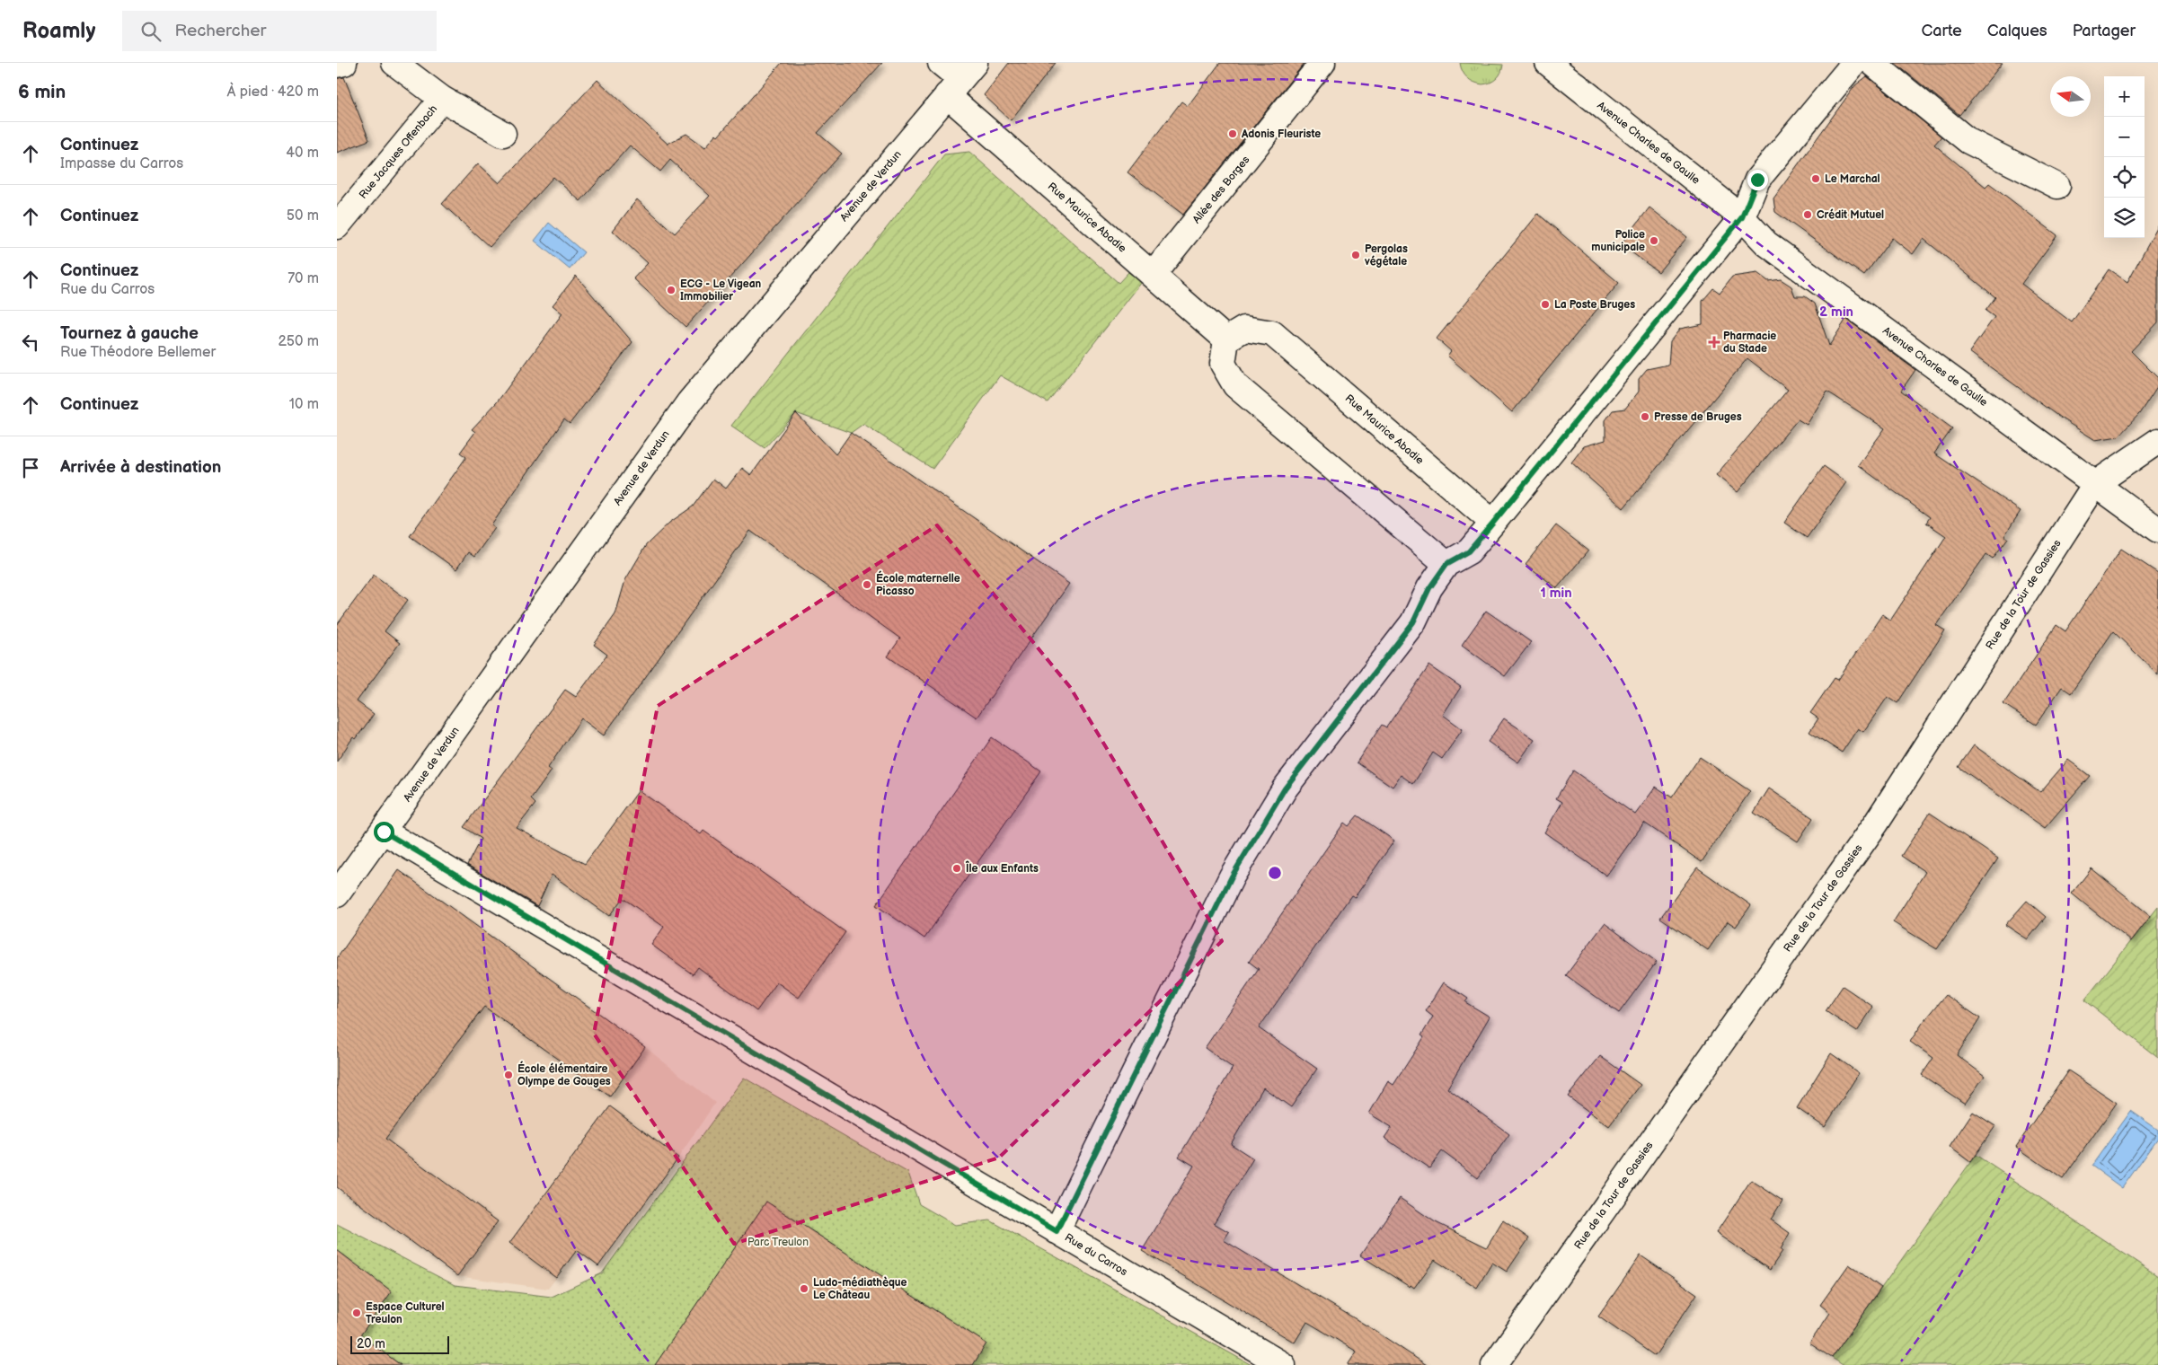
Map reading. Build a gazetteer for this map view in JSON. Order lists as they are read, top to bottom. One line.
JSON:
{"streets":{"street":["Avenue Charles de Gaulle","Rue Jacques Offenbach","Avenue de Verdun","Allée des Borges","Rue Maurice Abadie","Rue de la Tour de Gassies","Rue du Carros"]},"crossings":[["Avenue Charles de Gaulle","Rue de la Tour de Gassies"],["Avenue de Verdun","Rue Maurice Abadie"],["Avenue de Verdun","Rue du Carros"],["Allée des Borges","Rue Maurice Abadie"]],"parks":["Parc Treulon"],"places":{"other":["Adonis Fleuriste","Le Marchal","Crédit Mutuel","Police municipale","Pergolas végétale","ECG - Le Vigean Immobilier","La Poste Bruges","Presse de Bruges","École maternelle Picasso","Île aux Enfants","École élémentaire Olympe de Gouges","Ludo-médiathèque Le Château","Espace Culturel Treulon"],"health":["Pharmacie du Stade"]},"scale_bar":"20 m","north":"left","page":{"header":"Roamly","search":"Rechercher","nav":["Carte","Calques","Partager"],"heading":["6 min","À pied · 420 m"],"map_buttons":["+","−"],"list":[["Continuez","Impasse du Carros","40 m"],["Continuez","50 m"],["Continuez","Rue du Carros","70 m"],["Tournez à gauche","Rue Théodore Bellemer","250 m"],["Continuez","10 m"],"Arrivée à destination"],"scale":"20 m"},"rings":["2 min","1 min"]}
